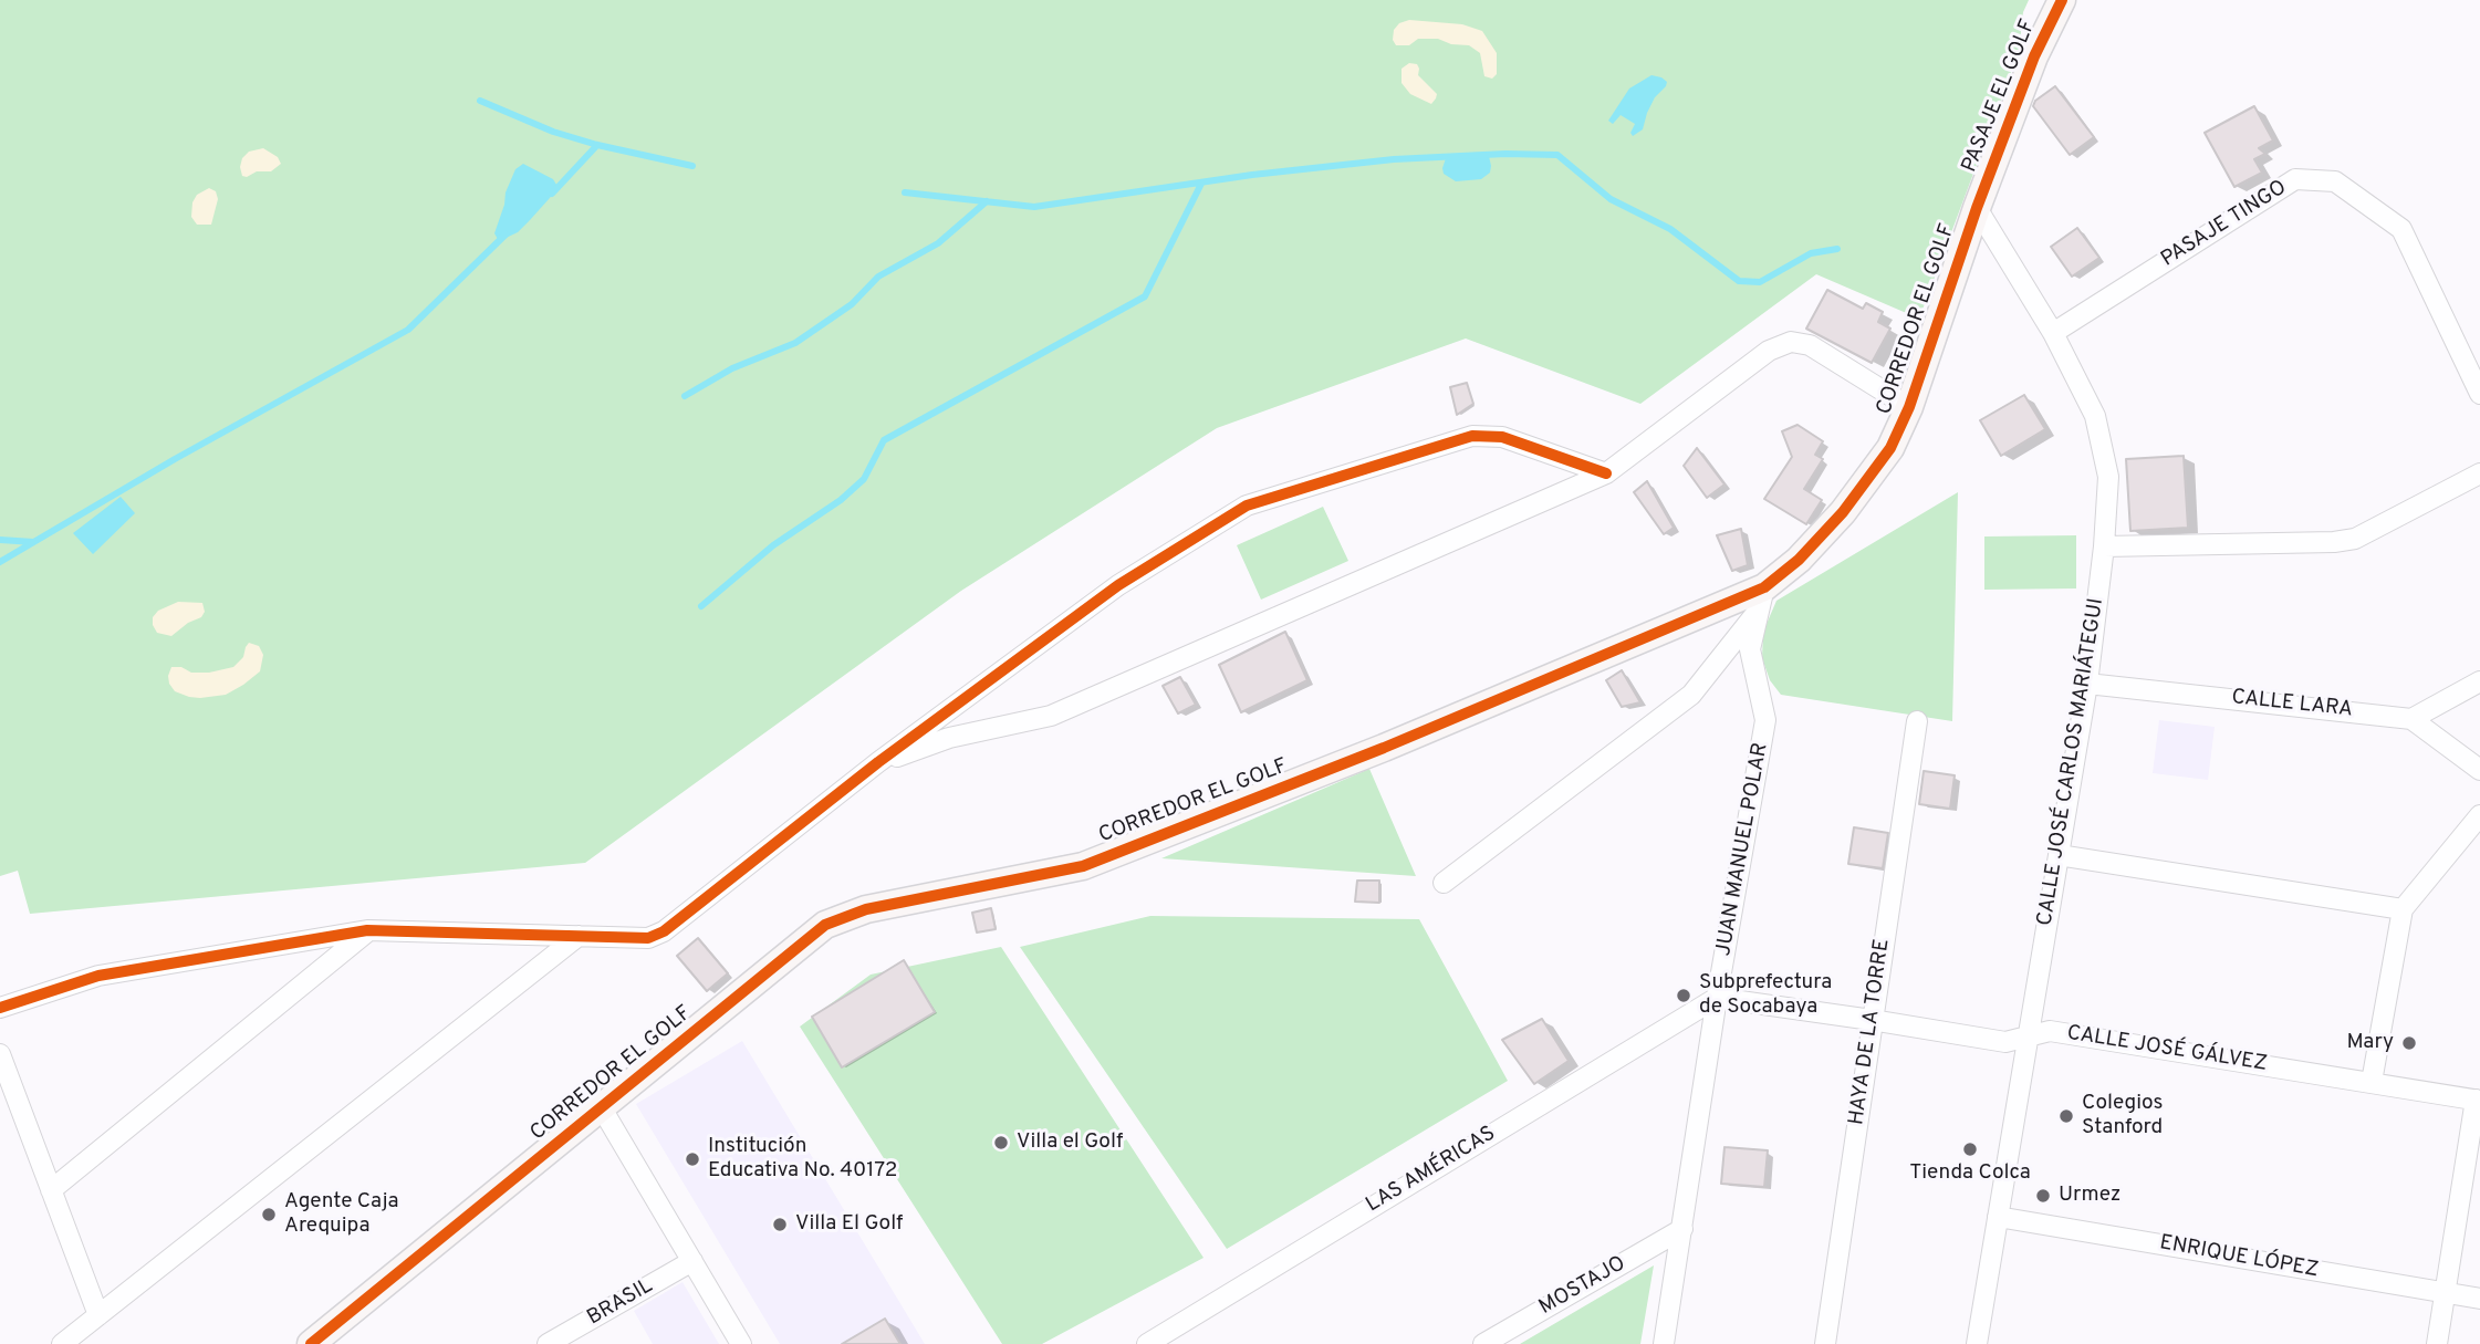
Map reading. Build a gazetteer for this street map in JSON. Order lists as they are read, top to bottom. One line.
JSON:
{"streets":{"street":["PASAJE EL GOLF","PASAJE TINGO","CORREDOR EL GOLF","CALLE LARA","CALLE JOSÉ CARLOS MARIÁTEGUI","JUAN MANUEL POLAR","HAYA DE LA TORRE","CALLE JOSÉ GÁLVEZ","LAS AMÉRICAS","ENRIQUE LÓPEZ","MOSTAJO","BRASIL"]},"crossings":[["PASAJE EL GOLF","CORREDOR EL GOLF"],["PASAJE EL GOLF","CALLE JOSÉ CARLOS MARIÁTEGUI"],["PASAJE TINGO","CALLE JOSÉ CARLOS MARIÁTEGUI"],["CORREDOR EL GOLF","CALLE JOSÉ CARLOS MARIÁTEGUI"],["CORREDOR EL GOLF","JUAN MANUEL POLAR"],["CALLE LARA","CALLE JOSÉ CARLOS MARIÁTEGUI"],["CALLE JOSÉ CARLOS MARIÁTEGUI","CALLE JOSÉ GÁLVEZ"],["CALLE JOSÉ CARLOS MARIÁTEGUI","ENRIQUE LÓPEZ"],["JUAN MANUEL POLAR","CALLE JOSÉ GÁLVEZ"],["JUAN MANUEL POLAR","LAS AMÉRICAS"],["JUAN MANUEL POLAR","MOSTAJO"],["HAYA DE LA TORRE","CALLE JOSÉ GÁLVEZ"],["CALLE JOSÉ GÁLVEZ","LAS AMÉRICAS"]],"places":["Subprefectura de Socabaya","Mary","Colegios Stanford","Villa el Golf","Tienda Colca","Institución Educativa No. 40172","Urmez","Agente Caja Arequipa","Villa El Golf"]}
